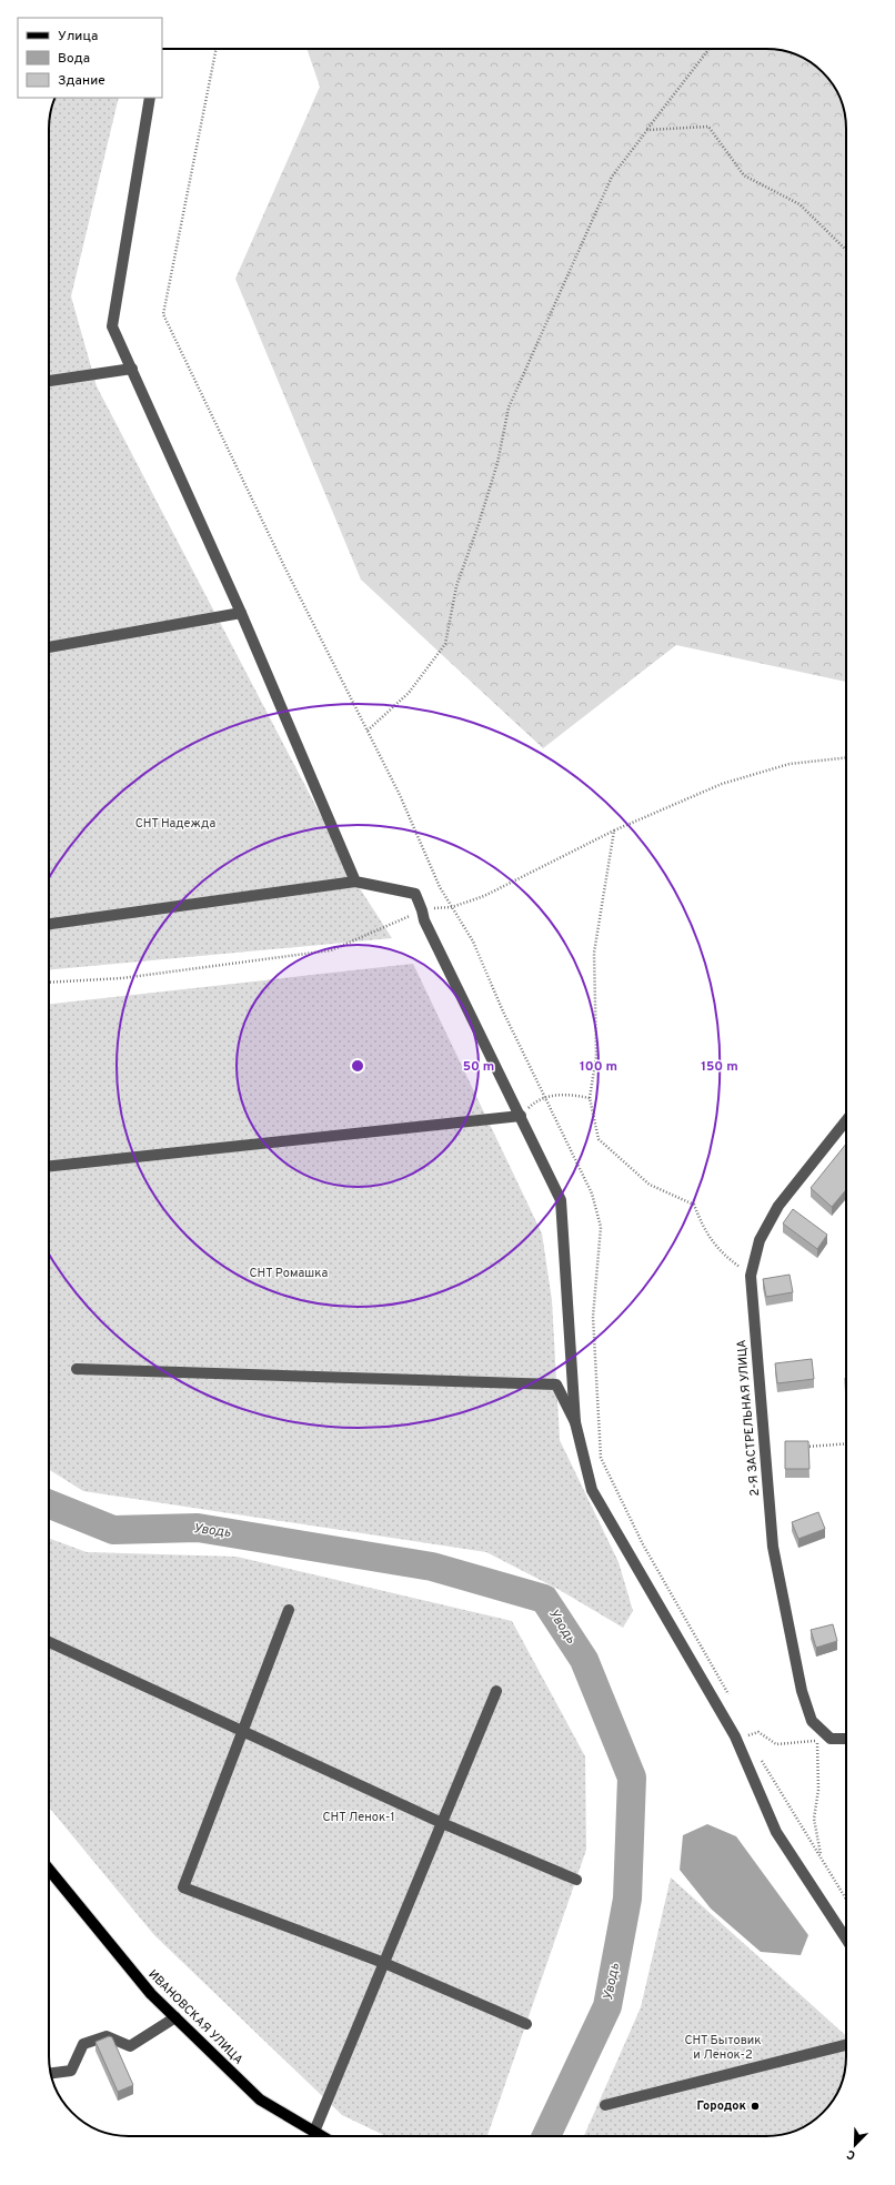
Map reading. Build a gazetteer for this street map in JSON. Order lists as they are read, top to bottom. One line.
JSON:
{"streets":{"main road":["ИВАНОВСКАЯ УЛИЦА"],"street":["2-Я ЗАСТРЕЛЬНАЯ УЛИЦА"]},"water":["Уводь"],"parks":["СНТ Надежда","СНТ Ромашка","СНТ Ленок-1","СНТ Бытовик и Ленок-2"],"places":["Городок"],"legend":["Улица","Вода","Здание"],"north":"bottom left","rings":["50 m","100 m","150 m"]}
